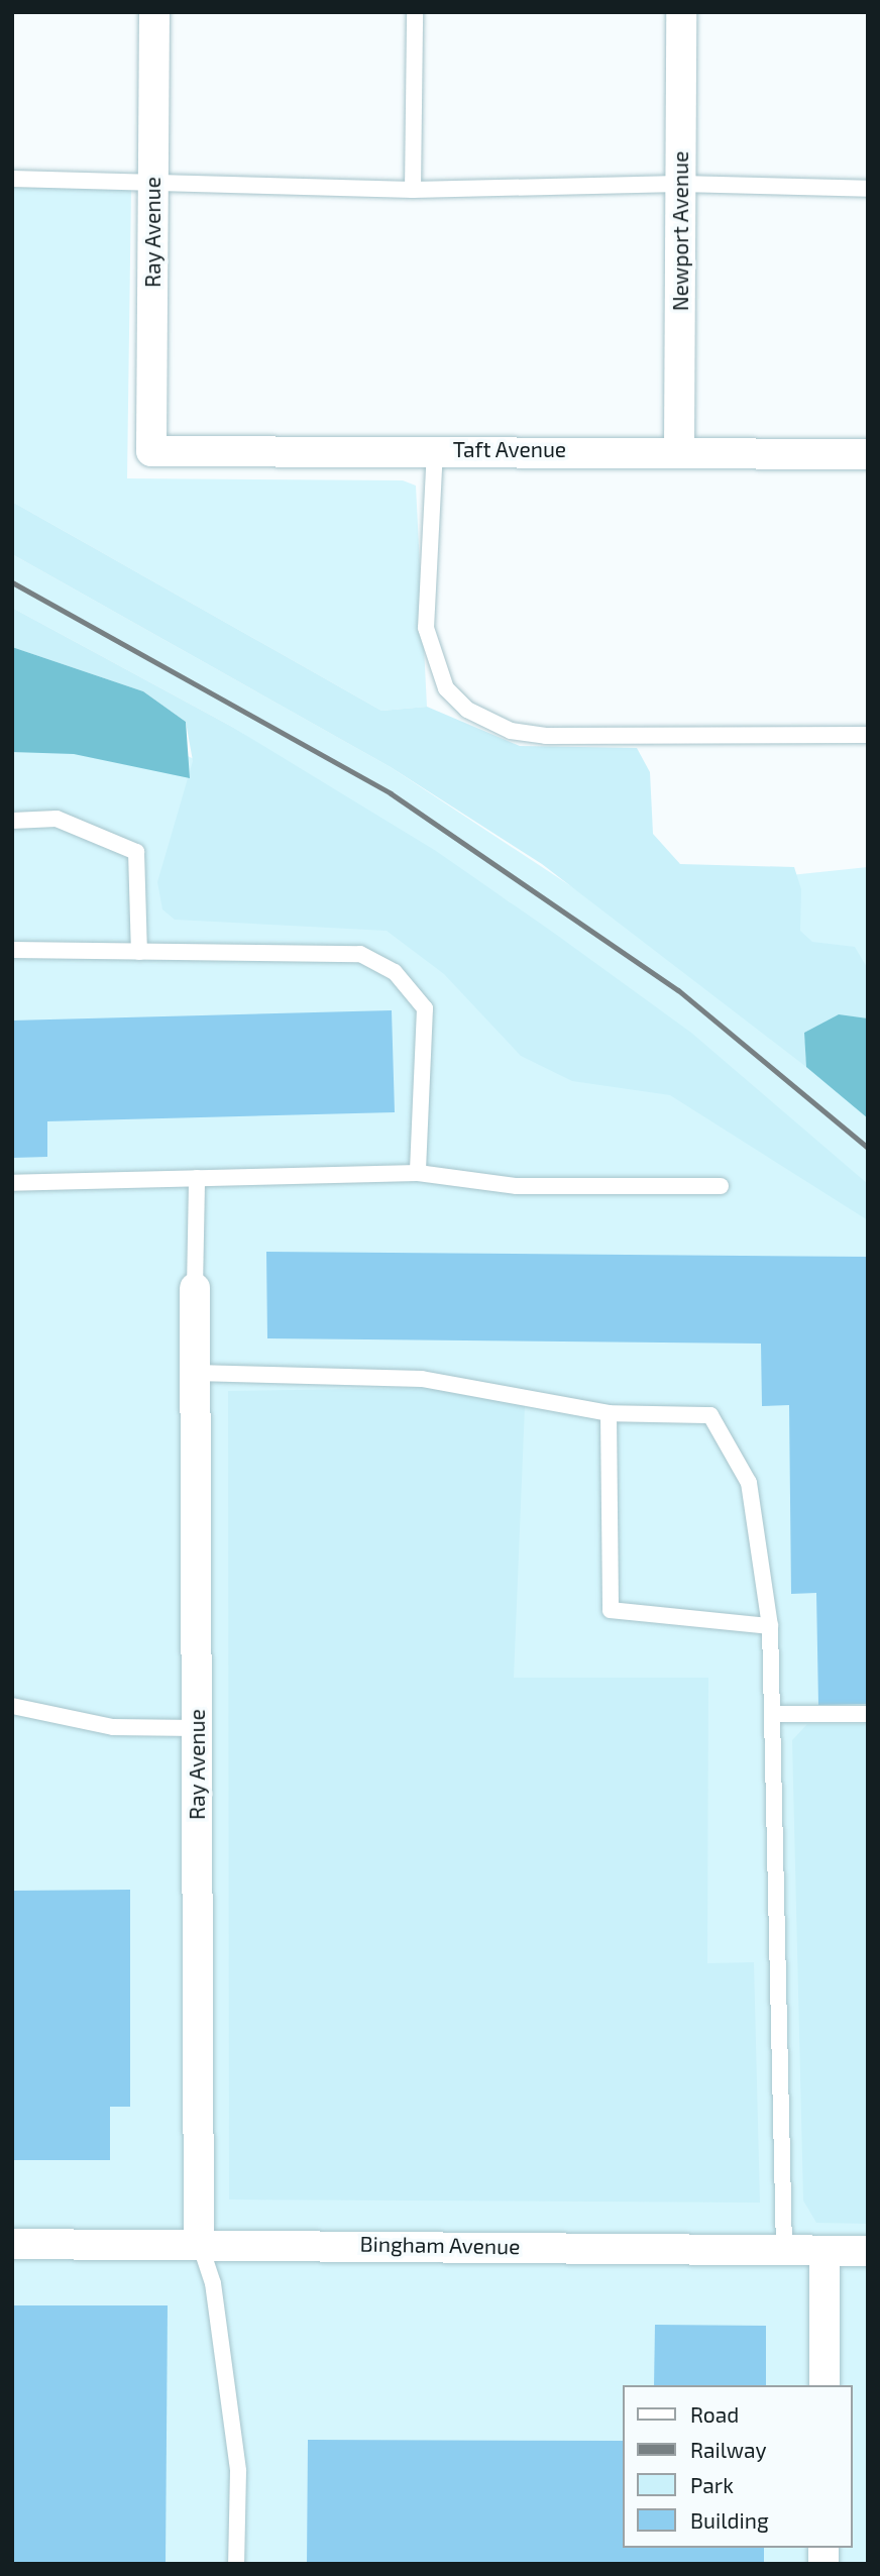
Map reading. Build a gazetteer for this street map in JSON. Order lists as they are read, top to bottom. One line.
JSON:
{"streets":{"street":["Newport Avenue","Ray Avenue","Taft Avenue","Bingham Avenue"]},"crossings":[["Newport Avenue","Taft Avenue"],["Ray Avenue","Taft Avenue"],["Ray Avenue","Bingham Avenue"]],"legend":["Road","Railway","Park","Building"]}
